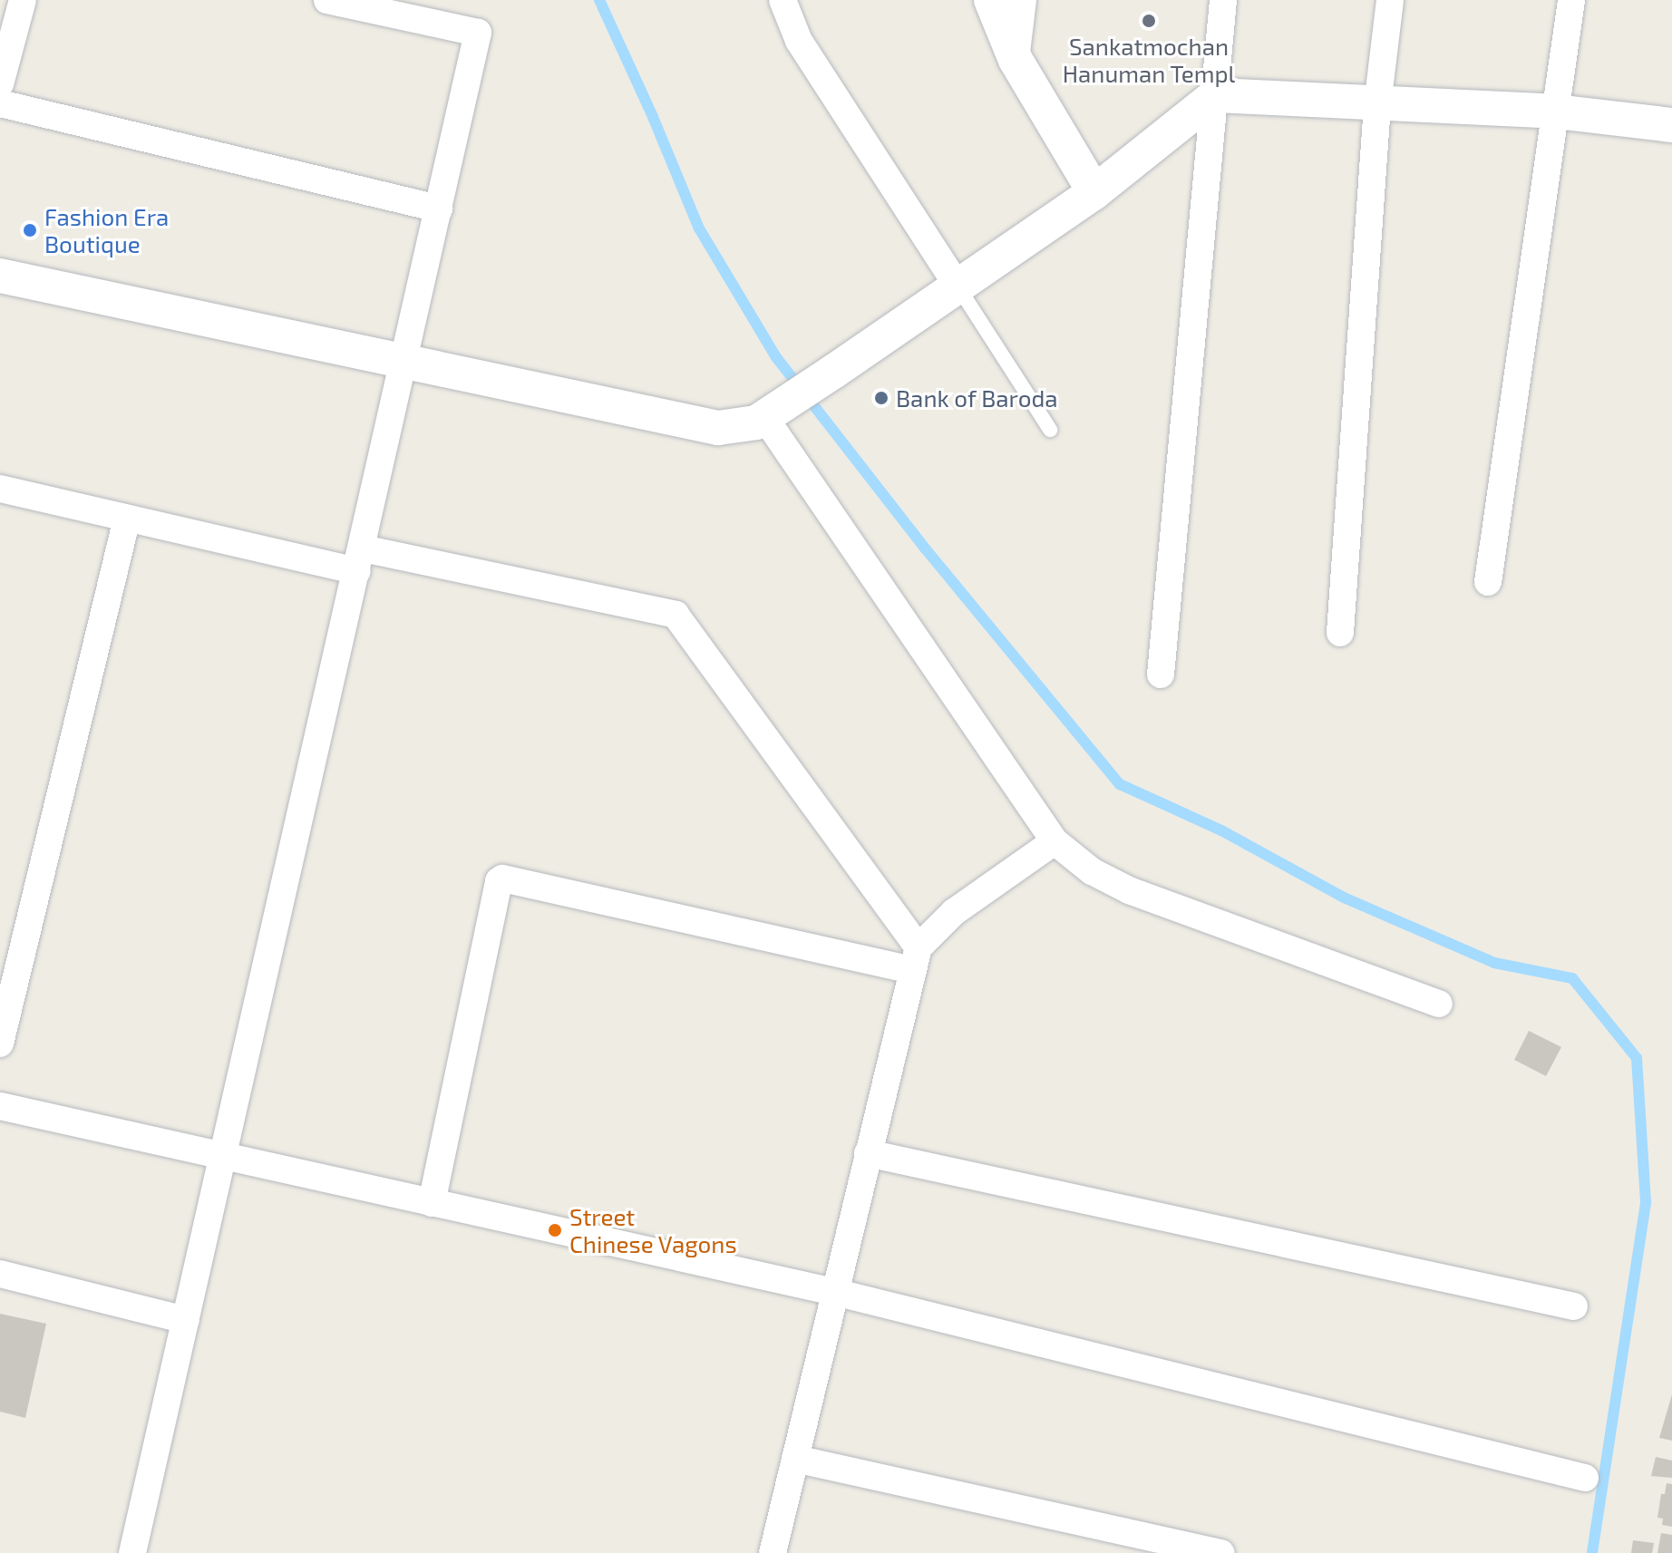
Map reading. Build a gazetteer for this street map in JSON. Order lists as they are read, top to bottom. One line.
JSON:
{"places":["Sankatmochan Hanuman Templ","Fashion Era Boutique","Bank of Baroda","Street Chinese Vagons"]}
